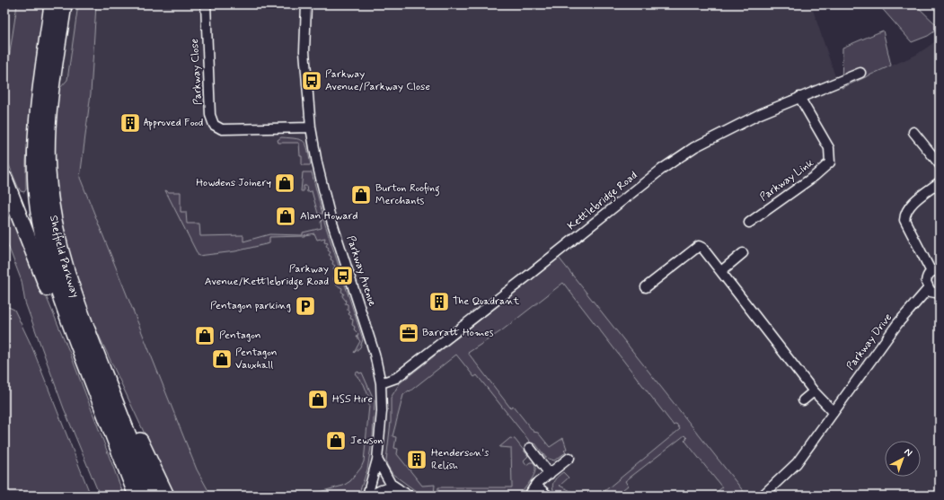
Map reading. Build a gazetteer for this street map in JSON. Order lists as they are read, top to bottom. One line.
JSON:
{"streets":{"highway":["Sheffield Parkway"],"street":["Parkway Close","Parkway Link","Kettlebridge Road","Parkway Avenue","Parkway Drive"]},"crossings":[["Parkway Close","Parkway Avenue"],["Parkway Link","Kettlebridge Road"],["Kettlebridge Road","Parkway Avenue"]],"places":{"bus stop":["Parkway Avenue/Parkway Close","Parkway Avenue/Kettlebridge Road"],"building":["Approved Food","The Quadrant","Henderson's Relish"],"shop":["Howdens Joinery","Burton Roofing Merchants","Alan Howard","Pentagon","Pentagon Vauxhall","HSS Hire","Jewson"],"parking":["Pentagon parking"],"office":["Barratt Homes"]},"north":"top right"}
